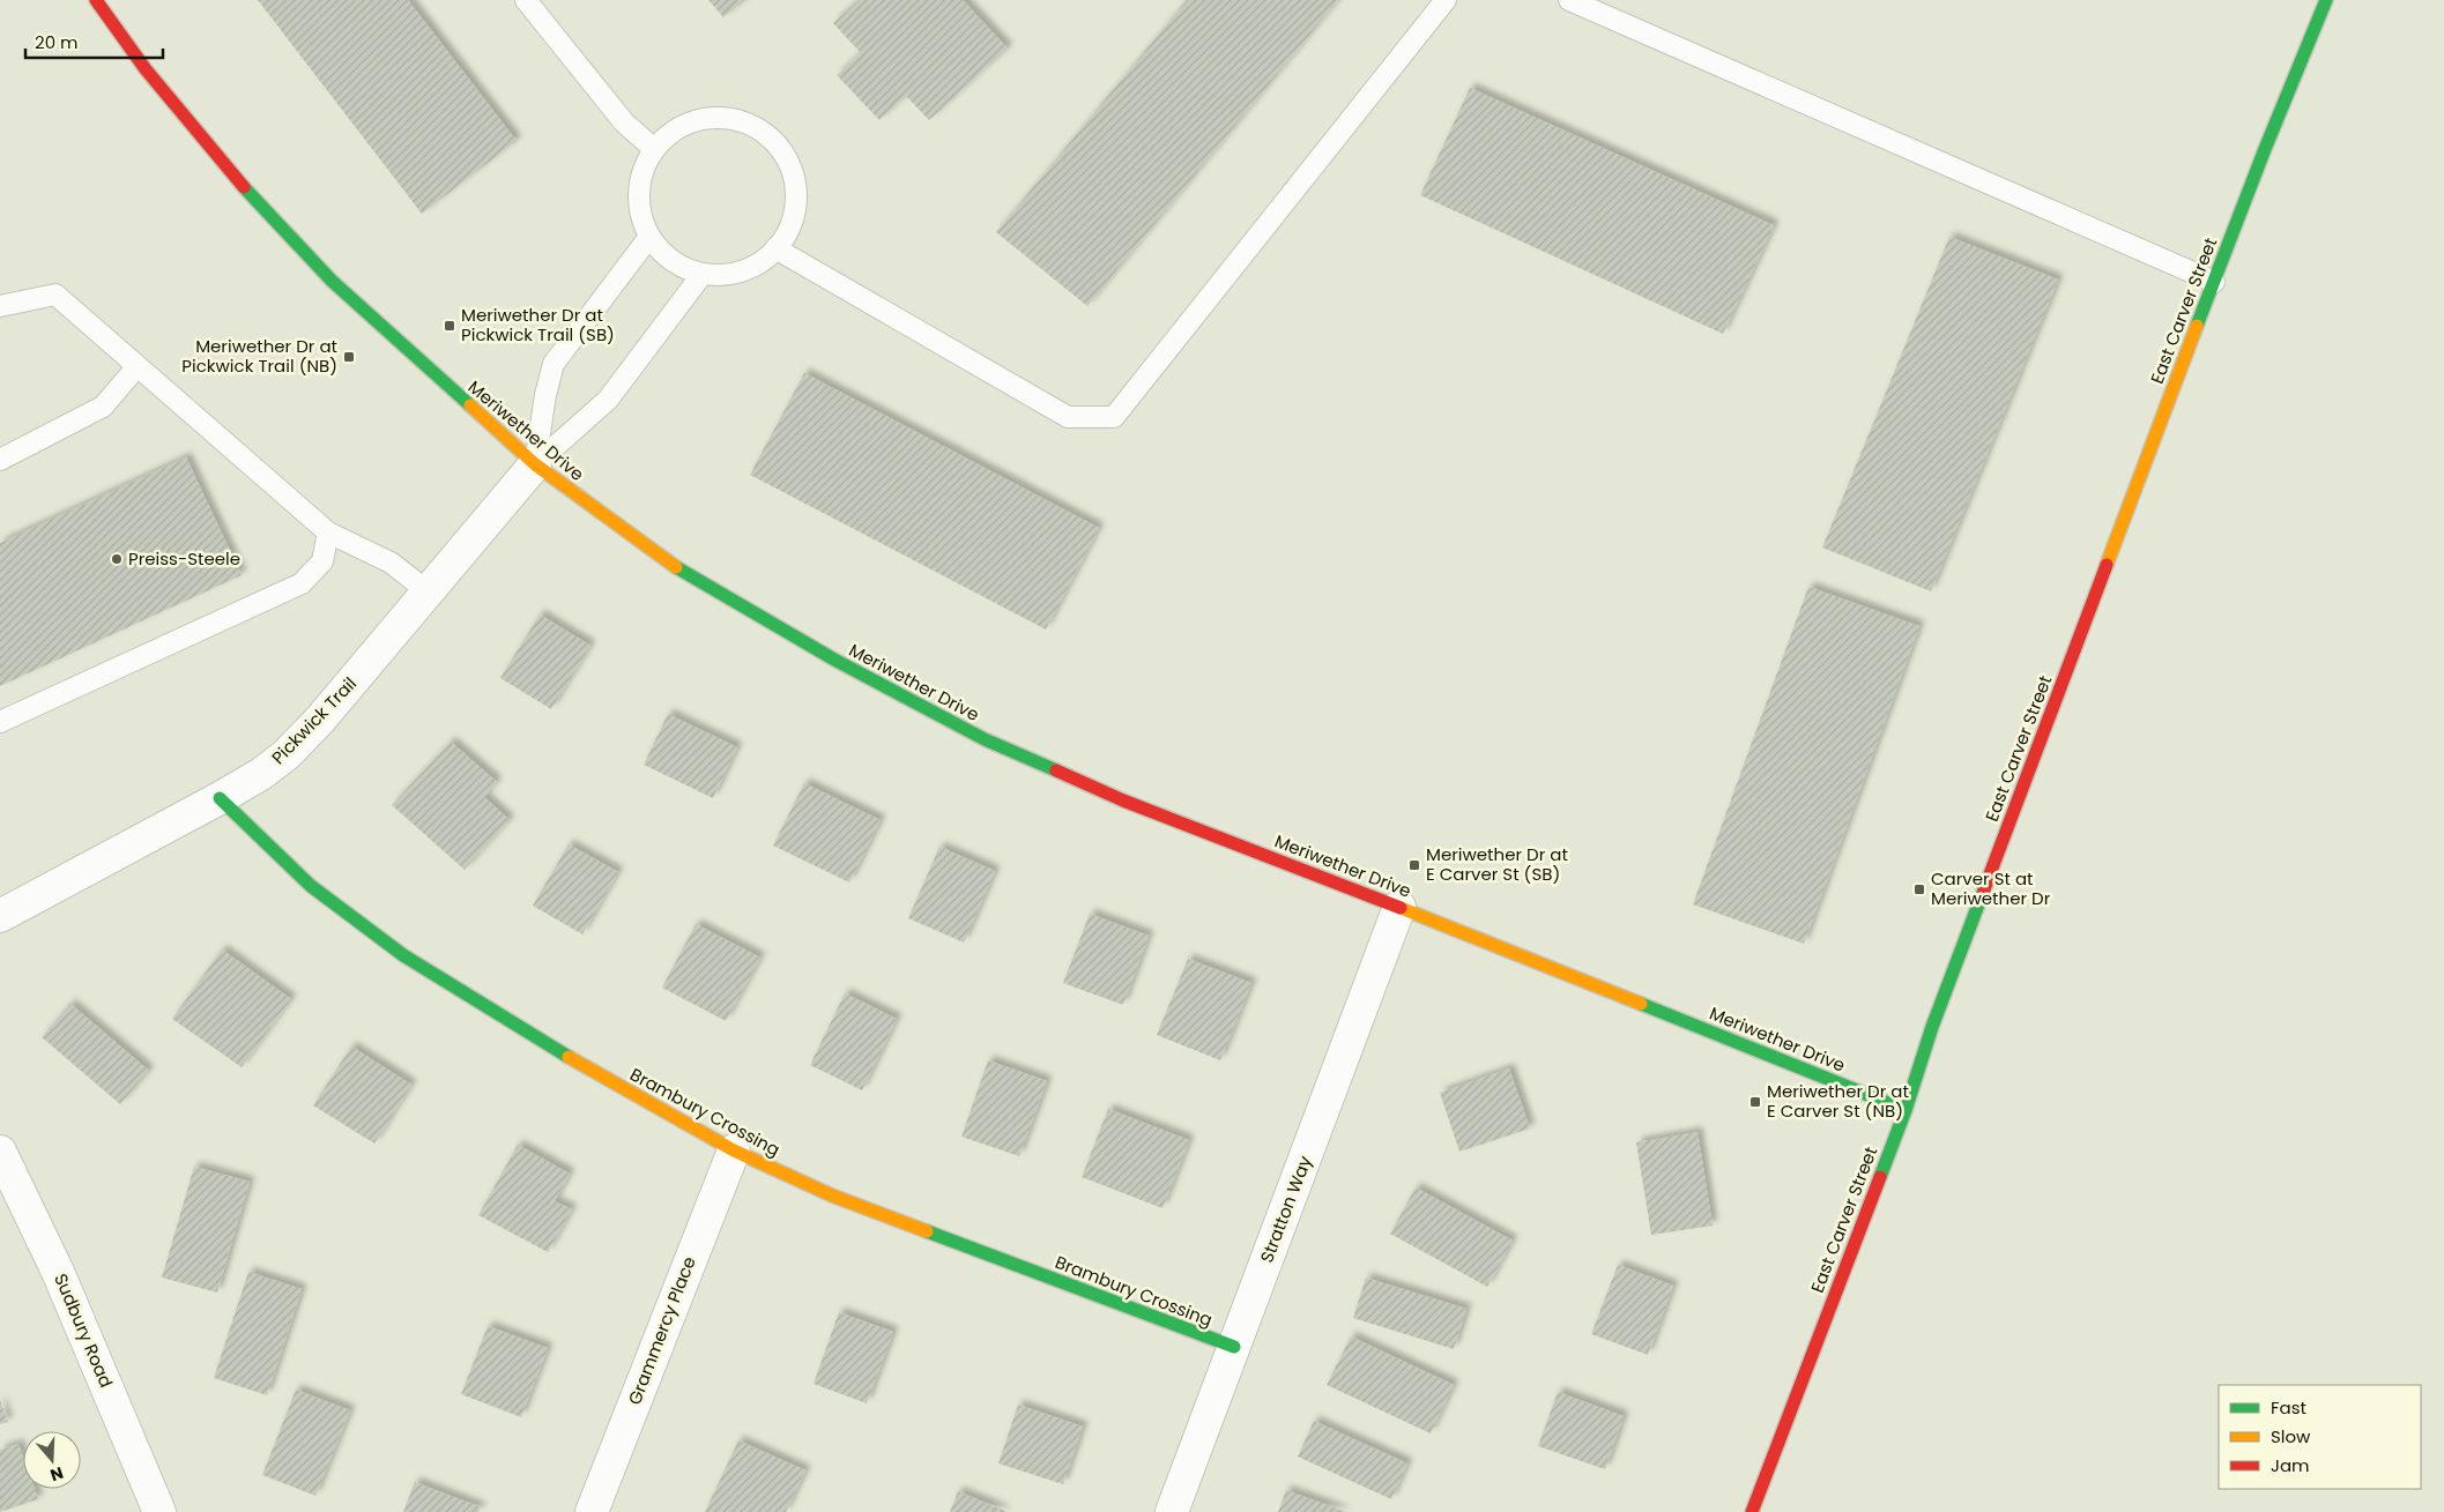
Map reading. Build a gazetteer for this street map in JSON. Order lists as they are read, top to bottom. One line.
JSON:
{"streets":{"street":["East Carver Street","Meriwether Drive","Pickwick Trail","Brambury Crossing","Stratton Way","Sudbury Road","Grammercy Place"]},"crossings":[["East Carver Street","Meriwether Drive"],["Meriwether Drive","Pickwick Trail"],["Meriwether Drive","Stratton Way"],["Pickwick Trail","Brambury Crossing"],["Brambury Crossing","Stratton Way"],["Brambury Crossing","Grammercy Place"]],"places":{"transit":["Meriwether Dr at Pickwick Trail (SB)","Meriwether Dr at Pickwick Trail (NB)","Meriwether Dr at E Carver St (SB)","Carver St at Meriwether Dr","Meriwether Dr at E Carver St (NB)"],"other":["Preiss-Steele"]},"legend":["Fast","Slow","Jam"],"scale_bar":"20 m","north":"bottom"}
